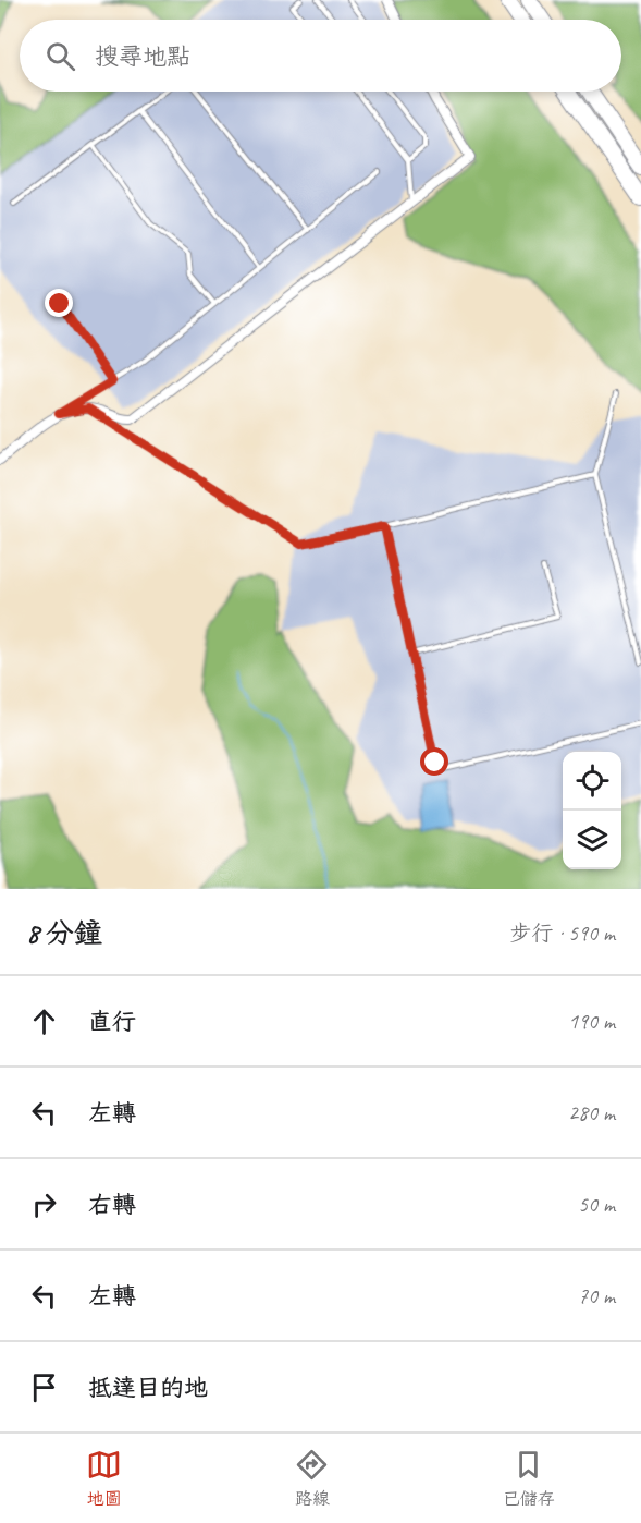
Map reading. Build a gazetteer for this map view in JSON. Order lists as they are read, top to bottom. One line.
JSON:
{"page":{"search":"搜尋地點","heading":["8 分鐘","步行 · 590 m"],"list":[["直行","190 m"],["左轉","280 m"],["右轉","50 m"],["左轉","70 m"],"抵達目的地"],"nav":["地圖","路線","已儲存"]}}
